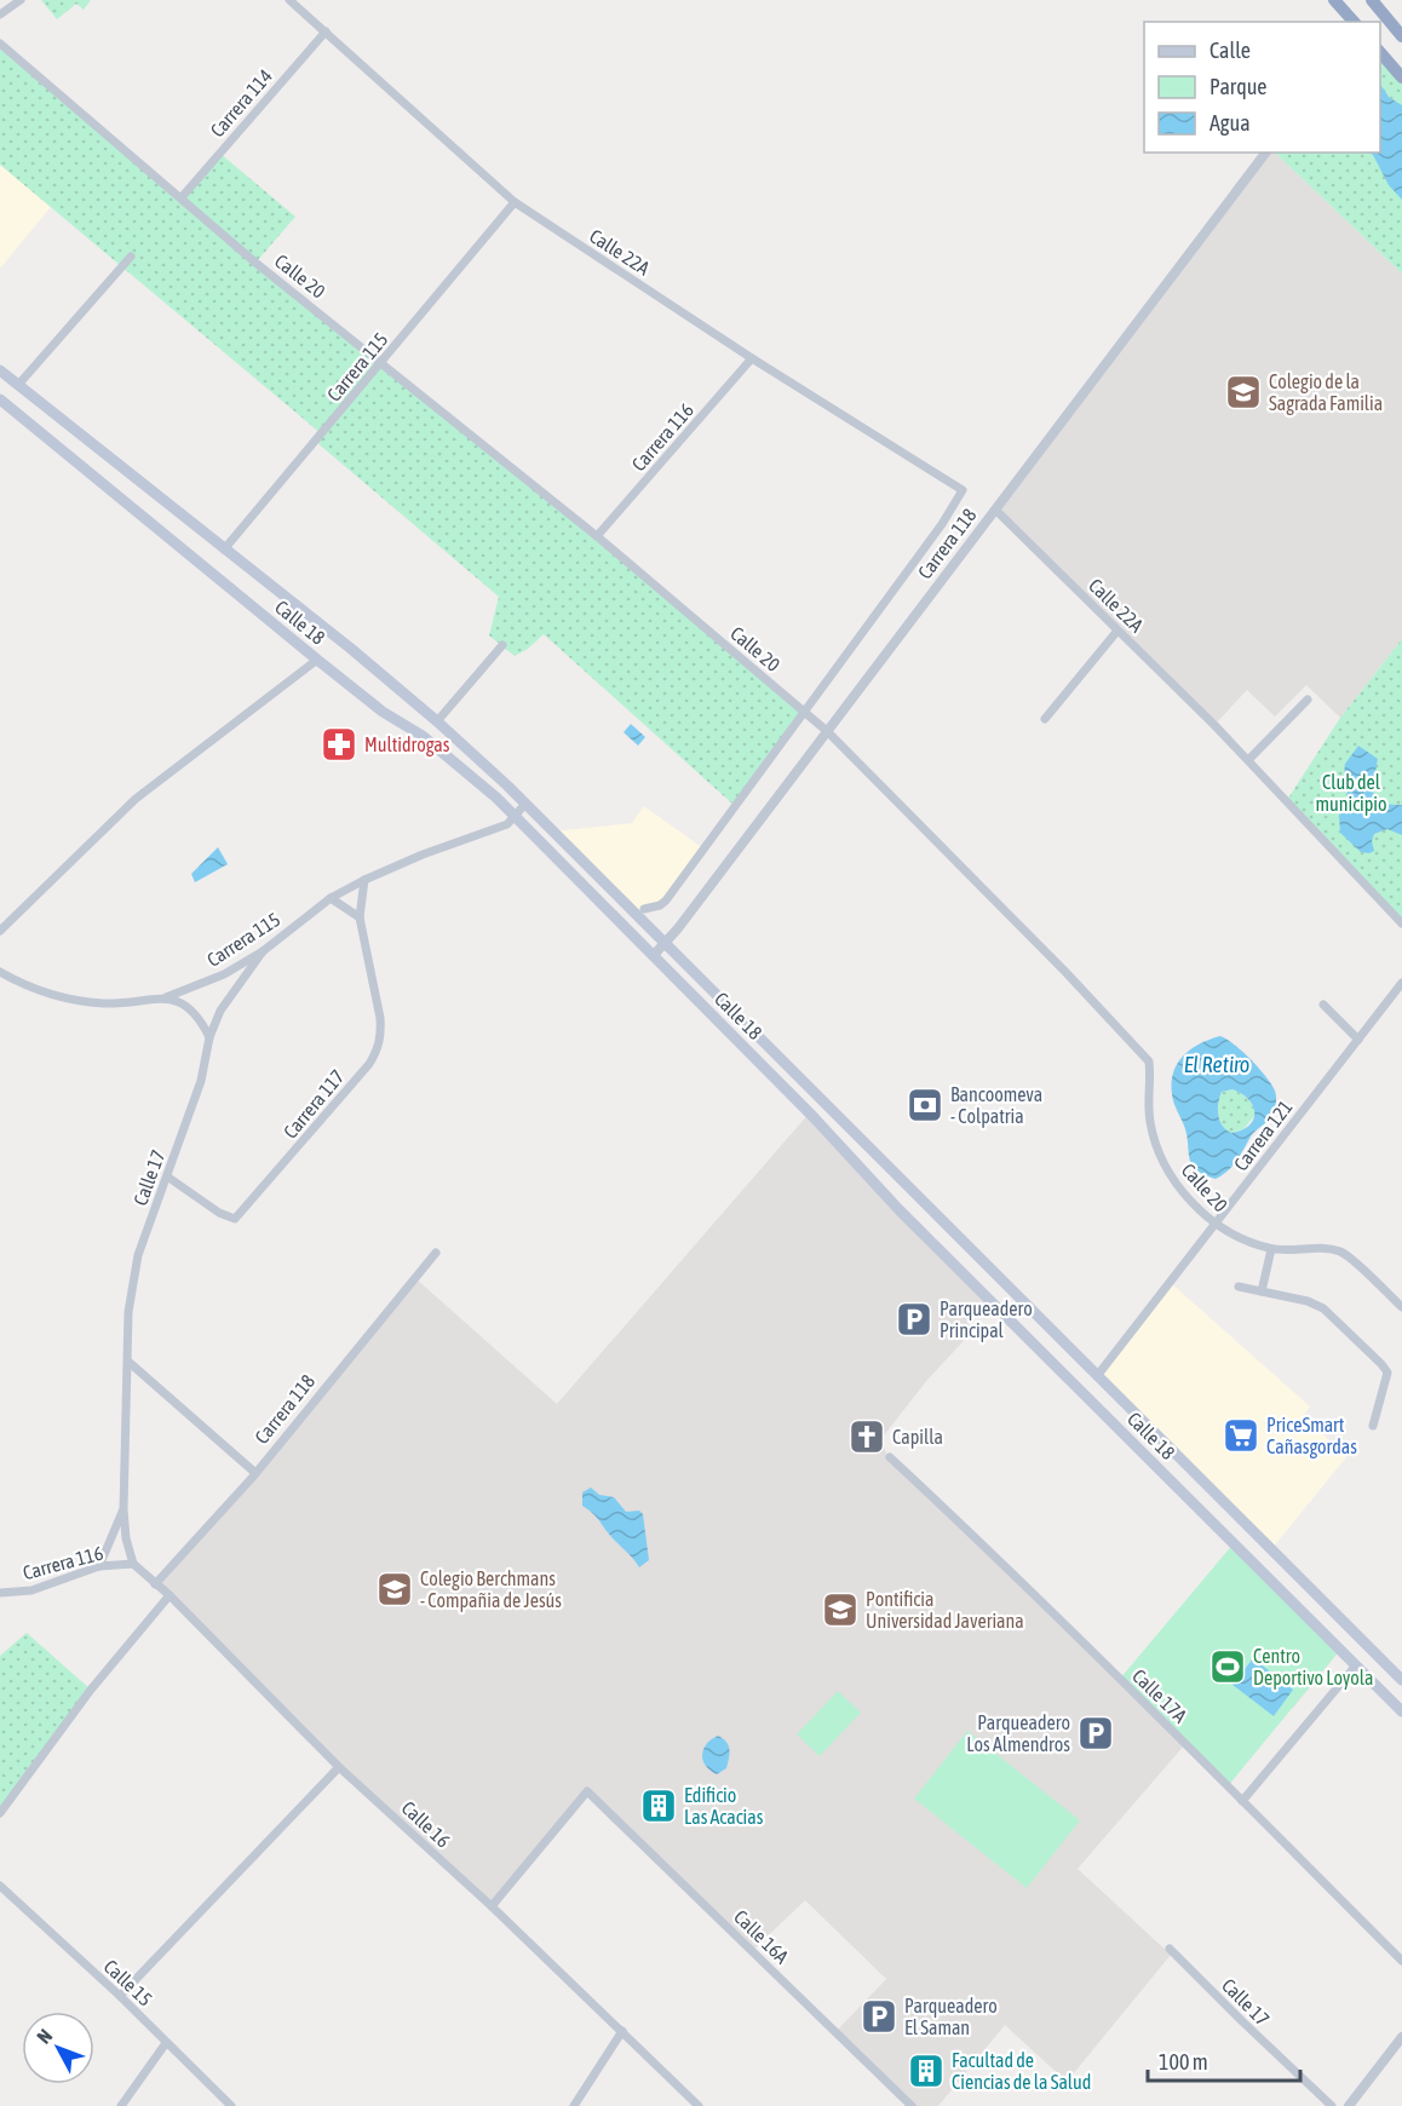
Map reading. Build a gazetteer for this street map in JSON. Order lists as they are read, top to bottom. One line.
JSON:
{"streets":{"main road":["Calle 18"],"street":["Carrera 114","Calle 22A","Calle 20","Carrera 115","Carrera 116","Carrera 118","Carrera 117","Carrera 121","Calle 17","Calle 17A","Calle 16","Calle 16A","Calle 15"]},"crossings":[["Carrera 114","Calle 22A"],["Carrera 114","Calle 20"],["Calle 22A","Calle 20"],["Calle 22A","Carrera 115"],["Calle 22A","Carrera 116"],["Calle 22A","Carrera 118"],["Calle 20","Carrera 115"],["Calle 20","Carrera 116"],["Calle 20","Carrera 118"],["Calle 20","Carrera 121"],["Carrera 115","Calle 18"],["Carrera 115","Carrera 117"],["Carrera 115","Calle 17"],["Carrera 116","Calle 17"],["Carrera 116","Calle 16"],["Carrera 118","Calle 18"],["Carrera 118","Calle 16"],["Calle 18","Carrera 121"],["Carrera 117","Calle 17"],["Calle 17","Calle 16"],["Calle 16","Calle 16A"]],"water":["El Retiro"],"parks":["Club del municipio"],"places":{"school or university":["Colegio de la Sagrada Familia","Colegio Berchmans - Compañia de Jesús","Pontificia Universidad Javeriana"],"pharmacy":["Multidrogas"],"bank":["Bancoomeva - Colpatria"],"parking":["Parqueadero Principal","Parqueadero Los Almendros","Parqueadero El Saman"],"supermarket":["PriceSmart Cañasgordas"],"church":["Capilla"],"sports":["Centro Deportivo Loyola"],"building":["Edificio Las Acacias","Facultad de Ciencias de la Salud"]},"legend":["Calle","Parque","Agua"],"scale_bar":"100 m","north":"top left"}
